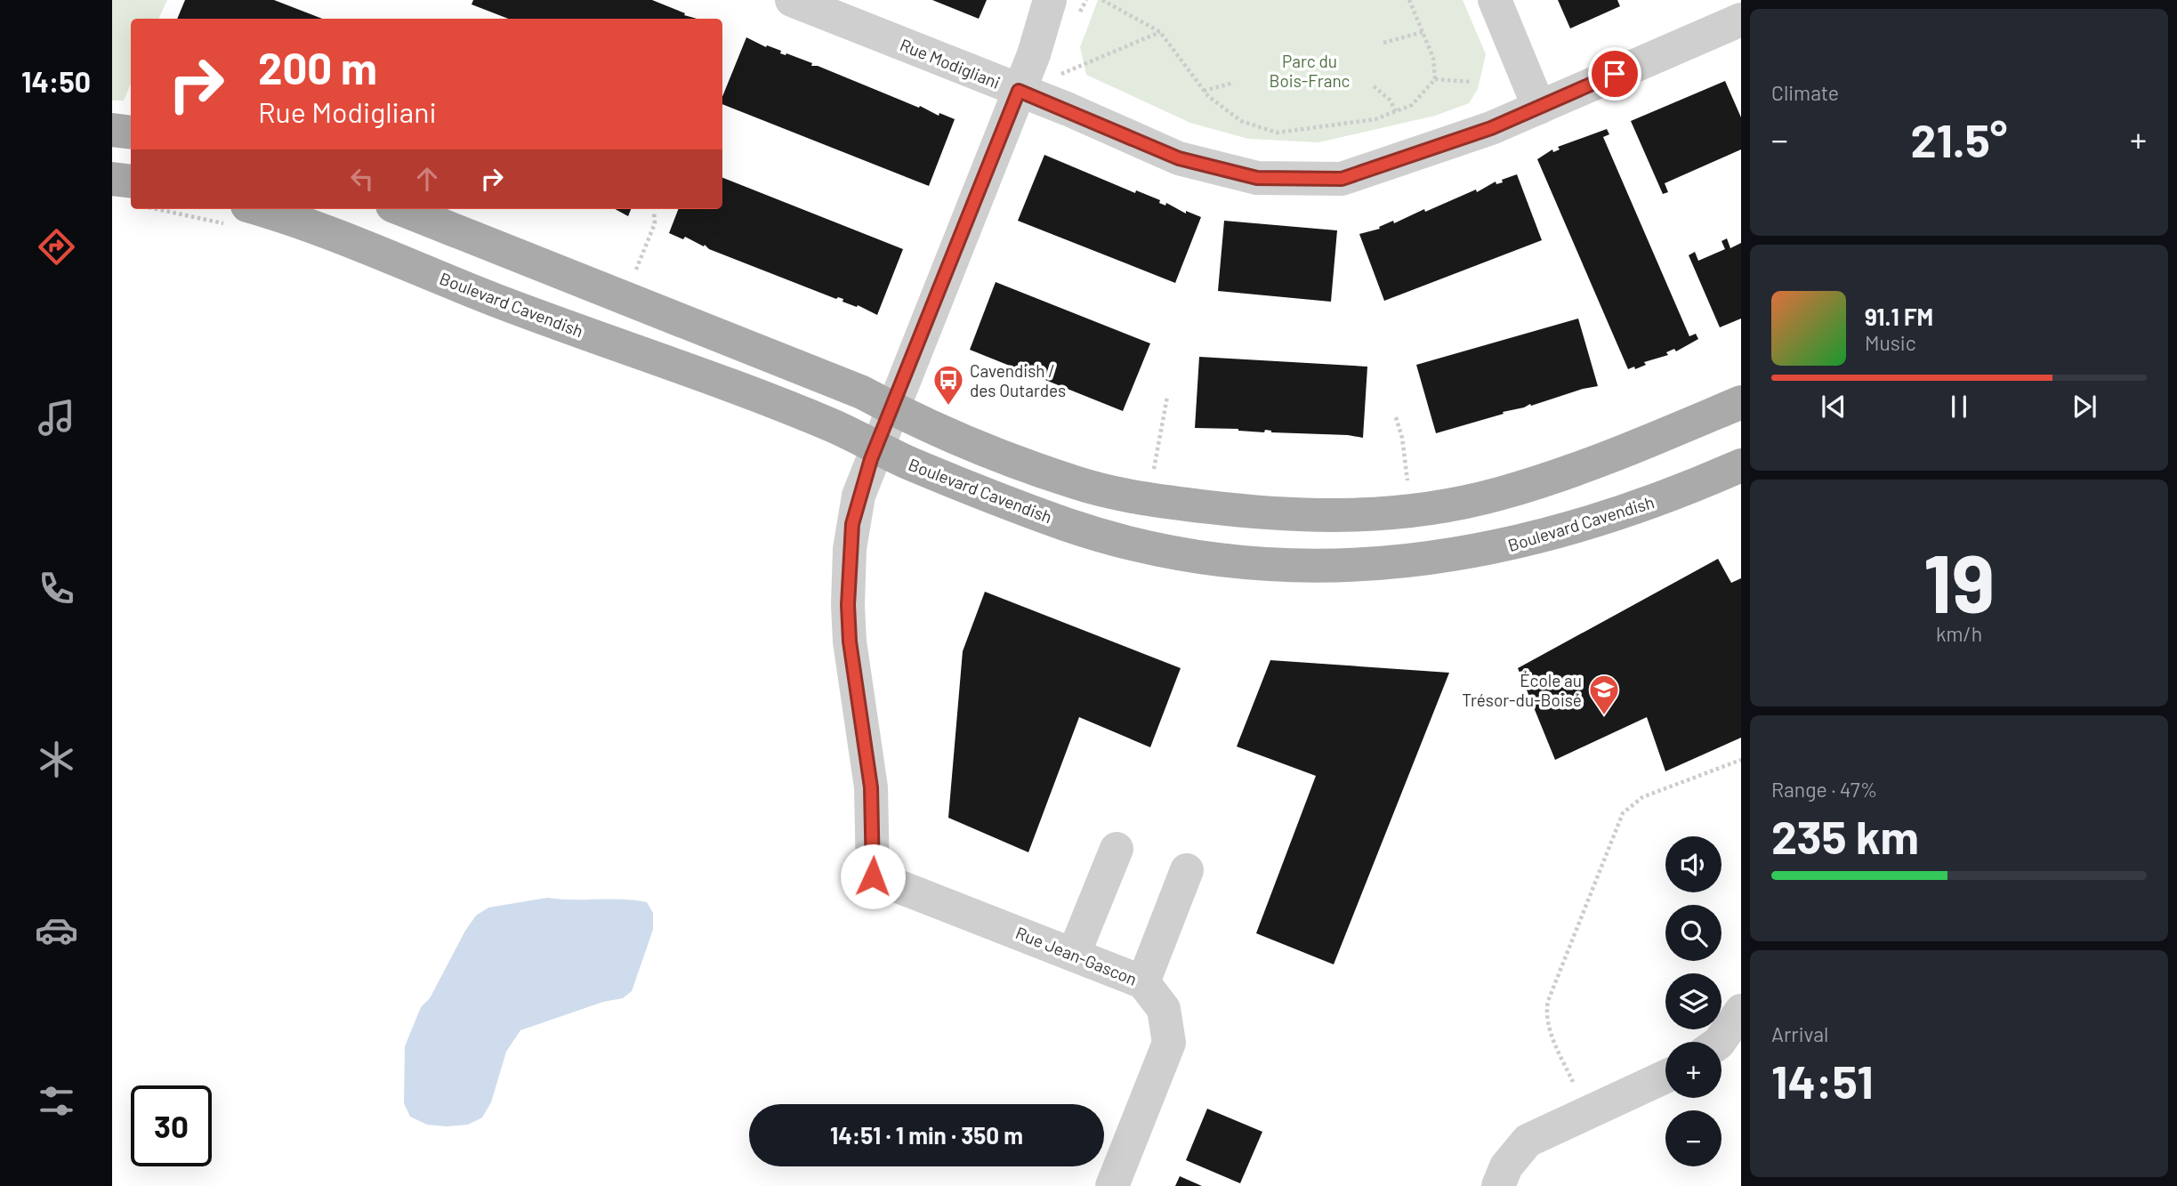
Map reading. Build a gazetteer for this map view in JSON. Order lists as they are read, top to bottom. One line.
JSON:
{"streets":{"main road":["Boulevard Cavendish"],"street":["Rue Modigliani","Rue Jean-Gascon"]},"crossings":[["Boulevard Cavendish","Rue Jean-Gascon"]],"parks":["Parc du Bois-Franc"],"places":{"bus stop":["Cavendish / des Outardes"],"school or university":["École au Trésor-du-Boisé"]},"page":{"tabs":"14:50","tile":["Climate",["19","km/h"],["Range · 47%","235 km"],["Arrival","14:51"]],"turn":["200 m","Rue Modigliani"],"heat":["−","21.5°","+"],"song":["91.1 FM","Music"],"map_buttons":["+","−"],"limit":"30","trip":"14:51 · 1 min · 350 m"}}
